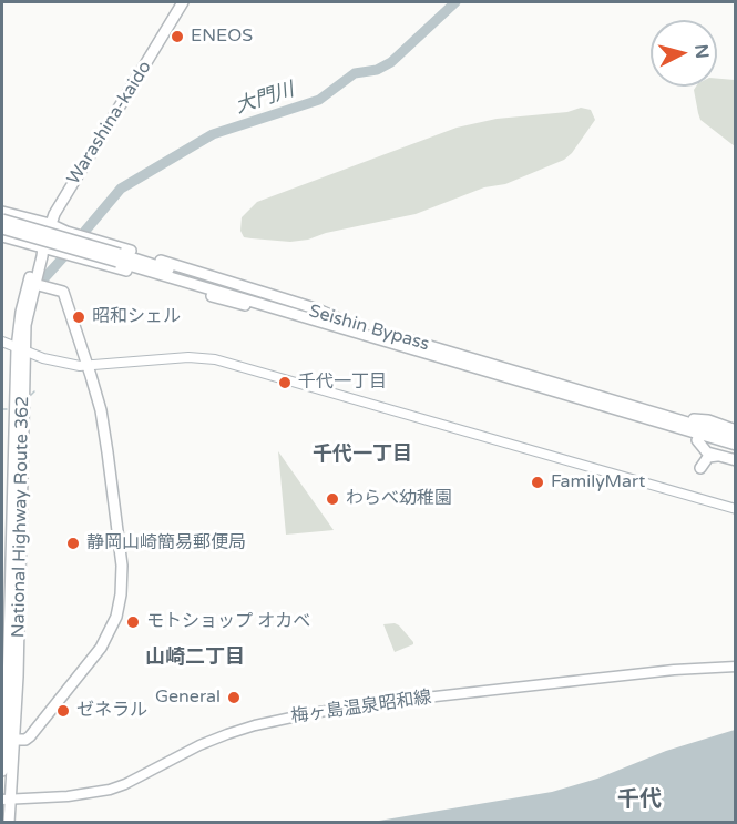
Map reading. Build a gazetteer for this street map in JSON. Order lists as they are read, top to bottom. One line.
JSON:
{"streets":{"highway":["Warashina-kaido","Seishin Bypass","National Highway Route 362"],"main road":["梅ヶ島温泉昭和線"]},"crossings":[["Warashina-kaido","National Highway Route 362"],["National Highway Route 362","梅ヶ島温泉昭和線"]],"districts":["千代一丁目","山崎二丁目","千代"],"water":["大門川"],"places":["ENEOS","昭和シェル","千代一丁目","FamilyMart","わらべ幼稚園","静岡山崎簡易郵便局","モトショップ オカベ","General","ゼネラル"],"north":"right"}
